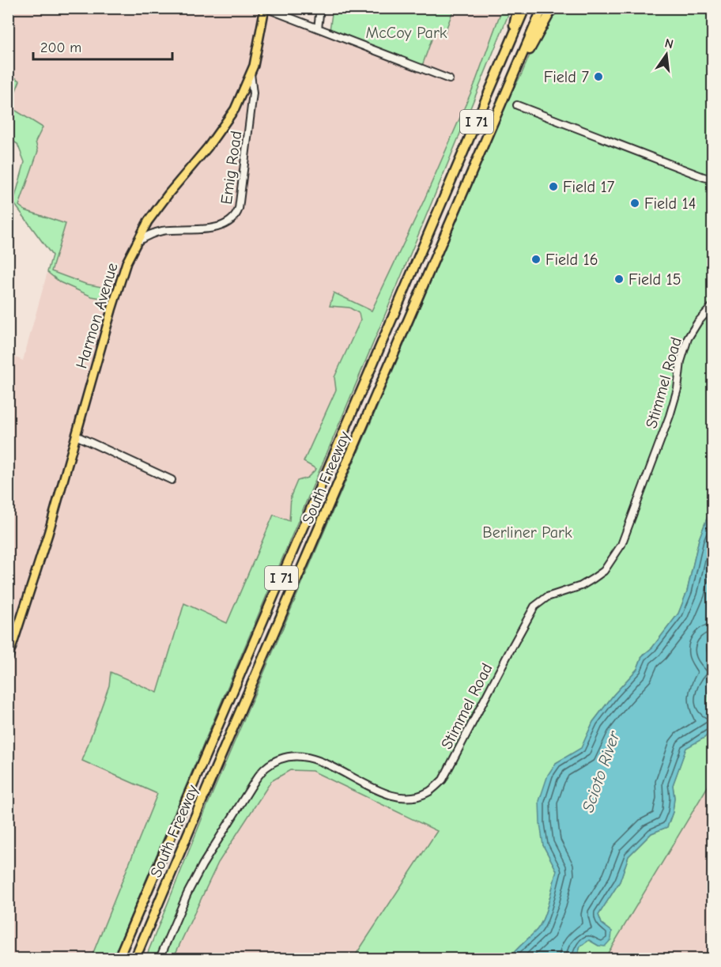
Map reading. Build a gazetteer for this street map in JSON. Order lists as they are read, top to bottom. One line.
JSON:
{"streets":{"highway":["I 71","South Freeway"],"main road":["Harmon Avenue"],"street":["Emig Road","Stimmel Road"]},"crossings":[["Emig Road","Harmon Avenue"]],"water":["Scioto River"],"parks":["McCoy Park","Berliner Park"],"places":["Field 7","Field 17","Field 14","Field 16","Field 15"],"scale_bar":"200 m","north":"top"}
